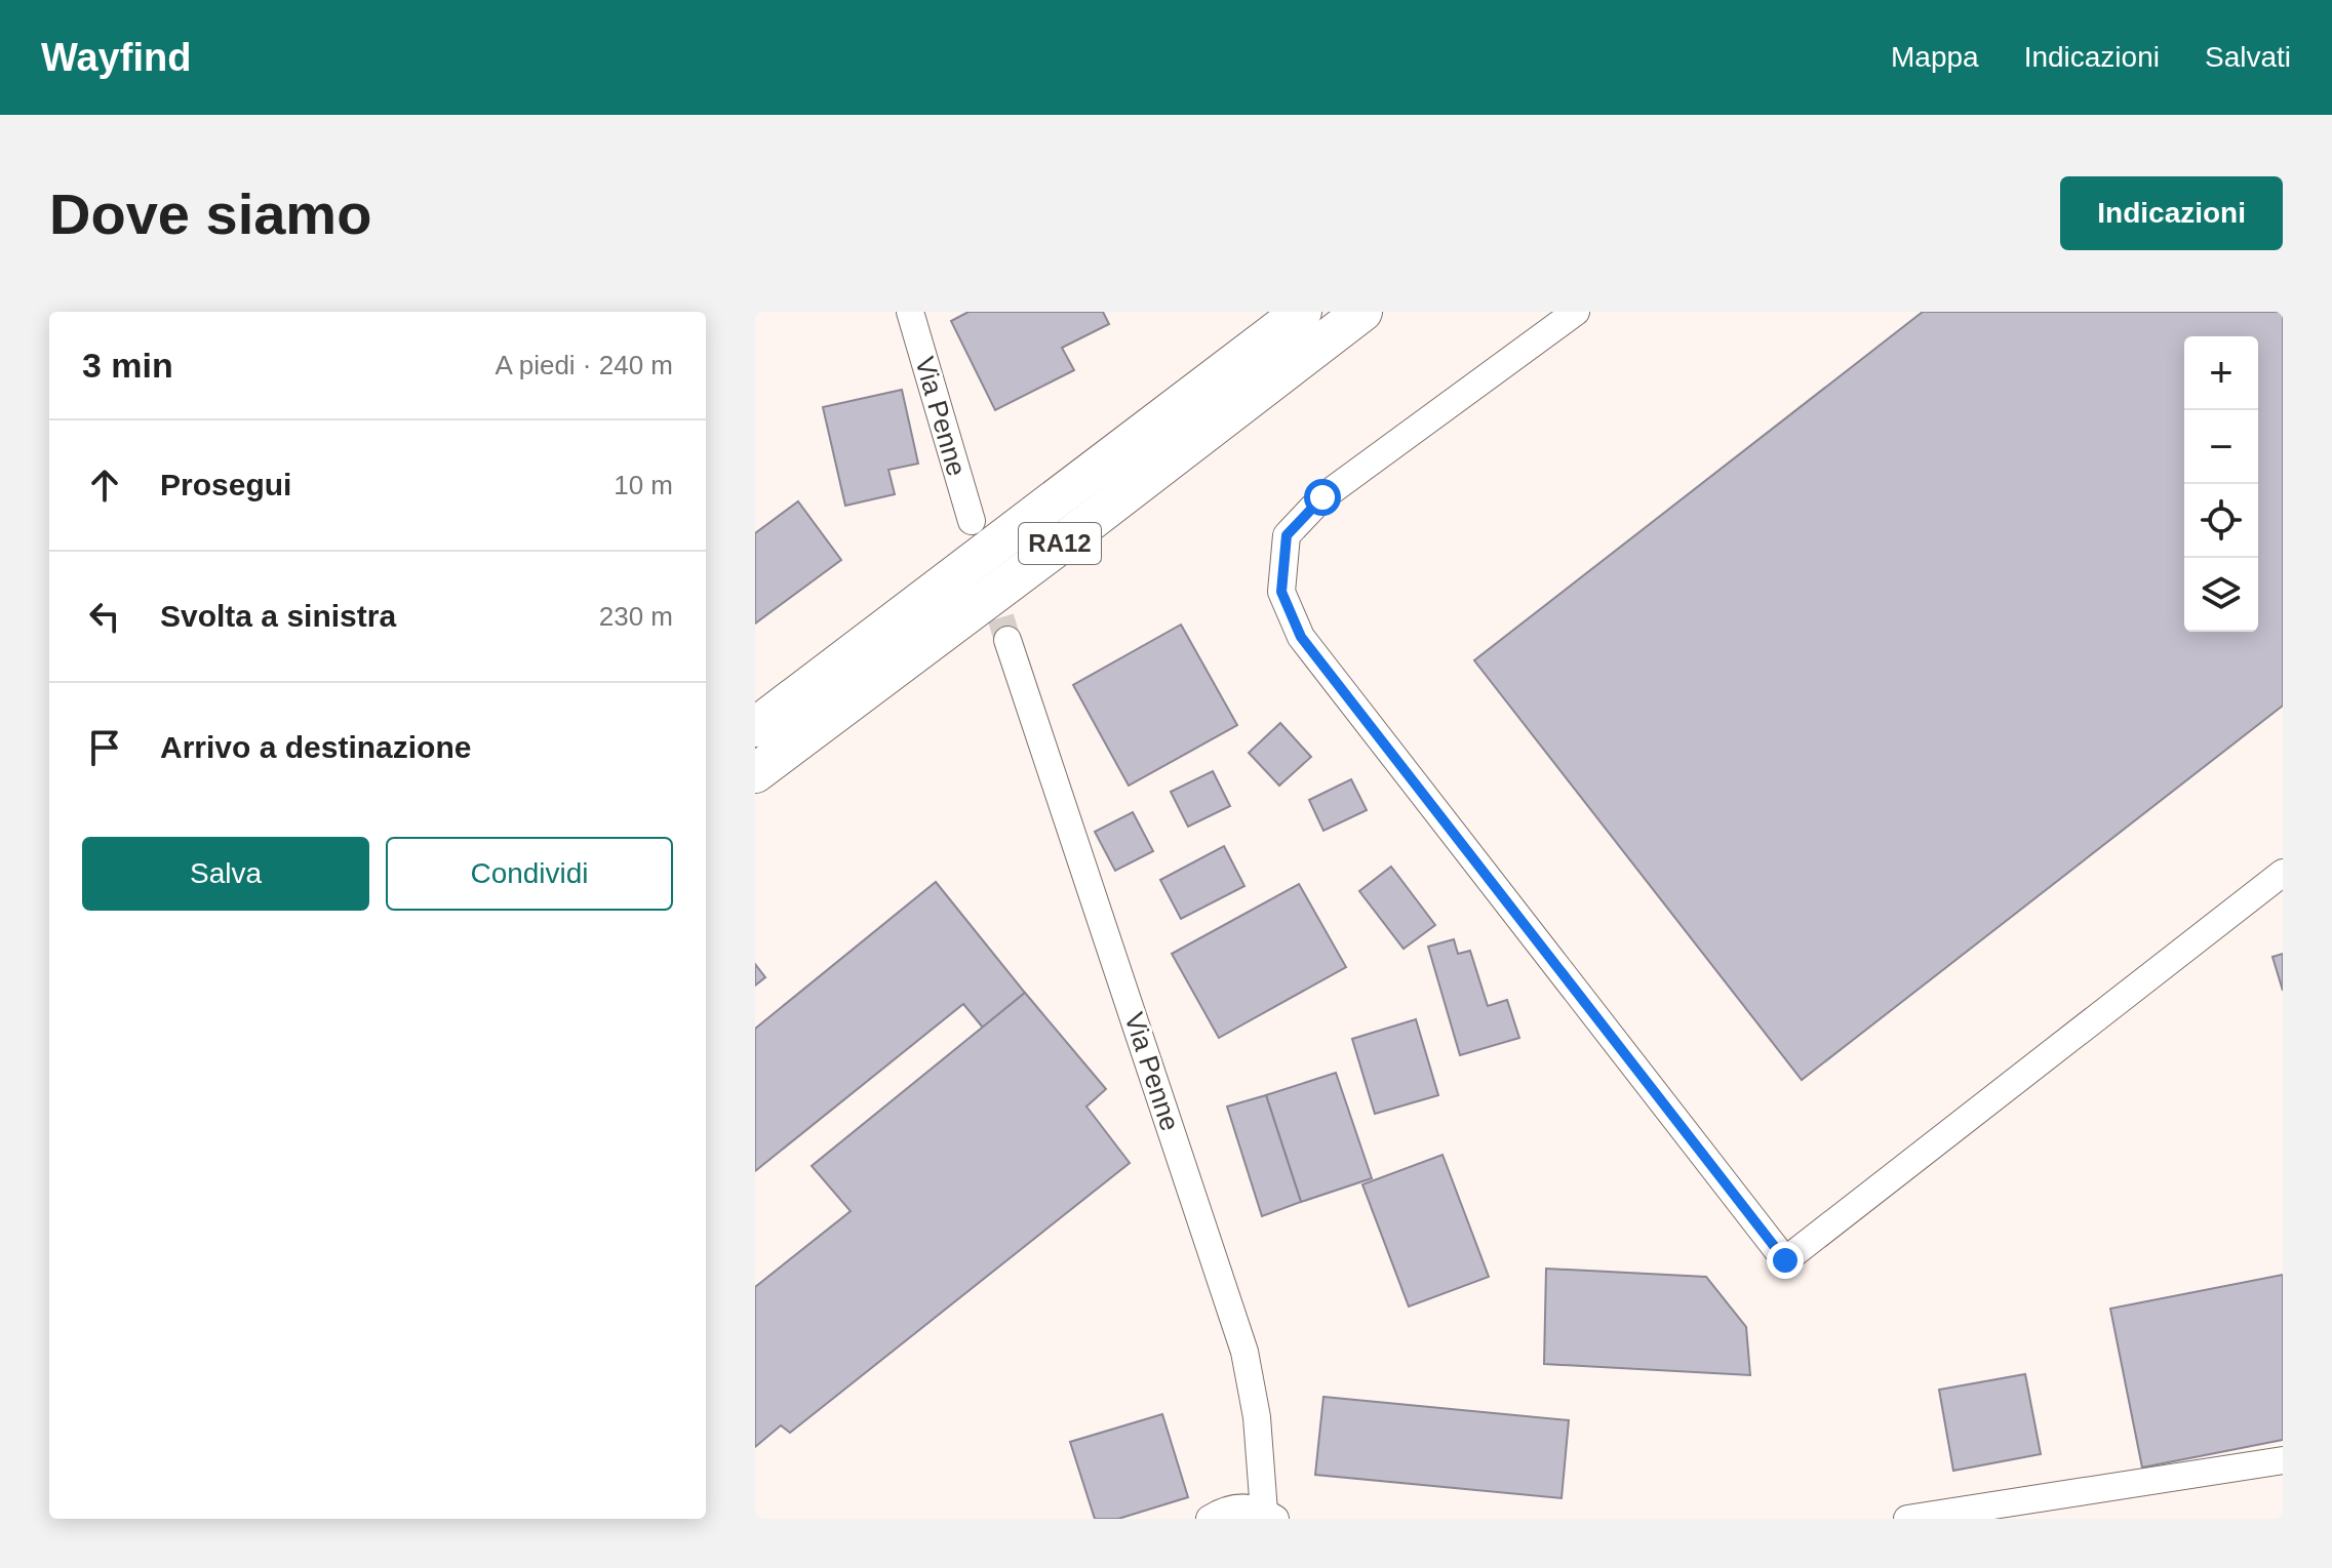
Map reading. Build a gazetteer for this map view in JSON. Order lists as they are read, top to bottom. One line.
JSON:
{"streets":{"highway":["RA12"],"street":["Via Penne"]},"page":{"header":"Wayfind","nav":["Mappa","Indicazioni","Salvati"],"buttons":["Indicazioni",["Salva","Condividi"]],"title":"Dove siamo","heading":["3 min","A piedi · 240 m"],"map_buttons":["+","−"],"list":[["Prosegui","10 m"],["Svolta a sinistra","230 m"],"Arrivo a destinazione"]}}
